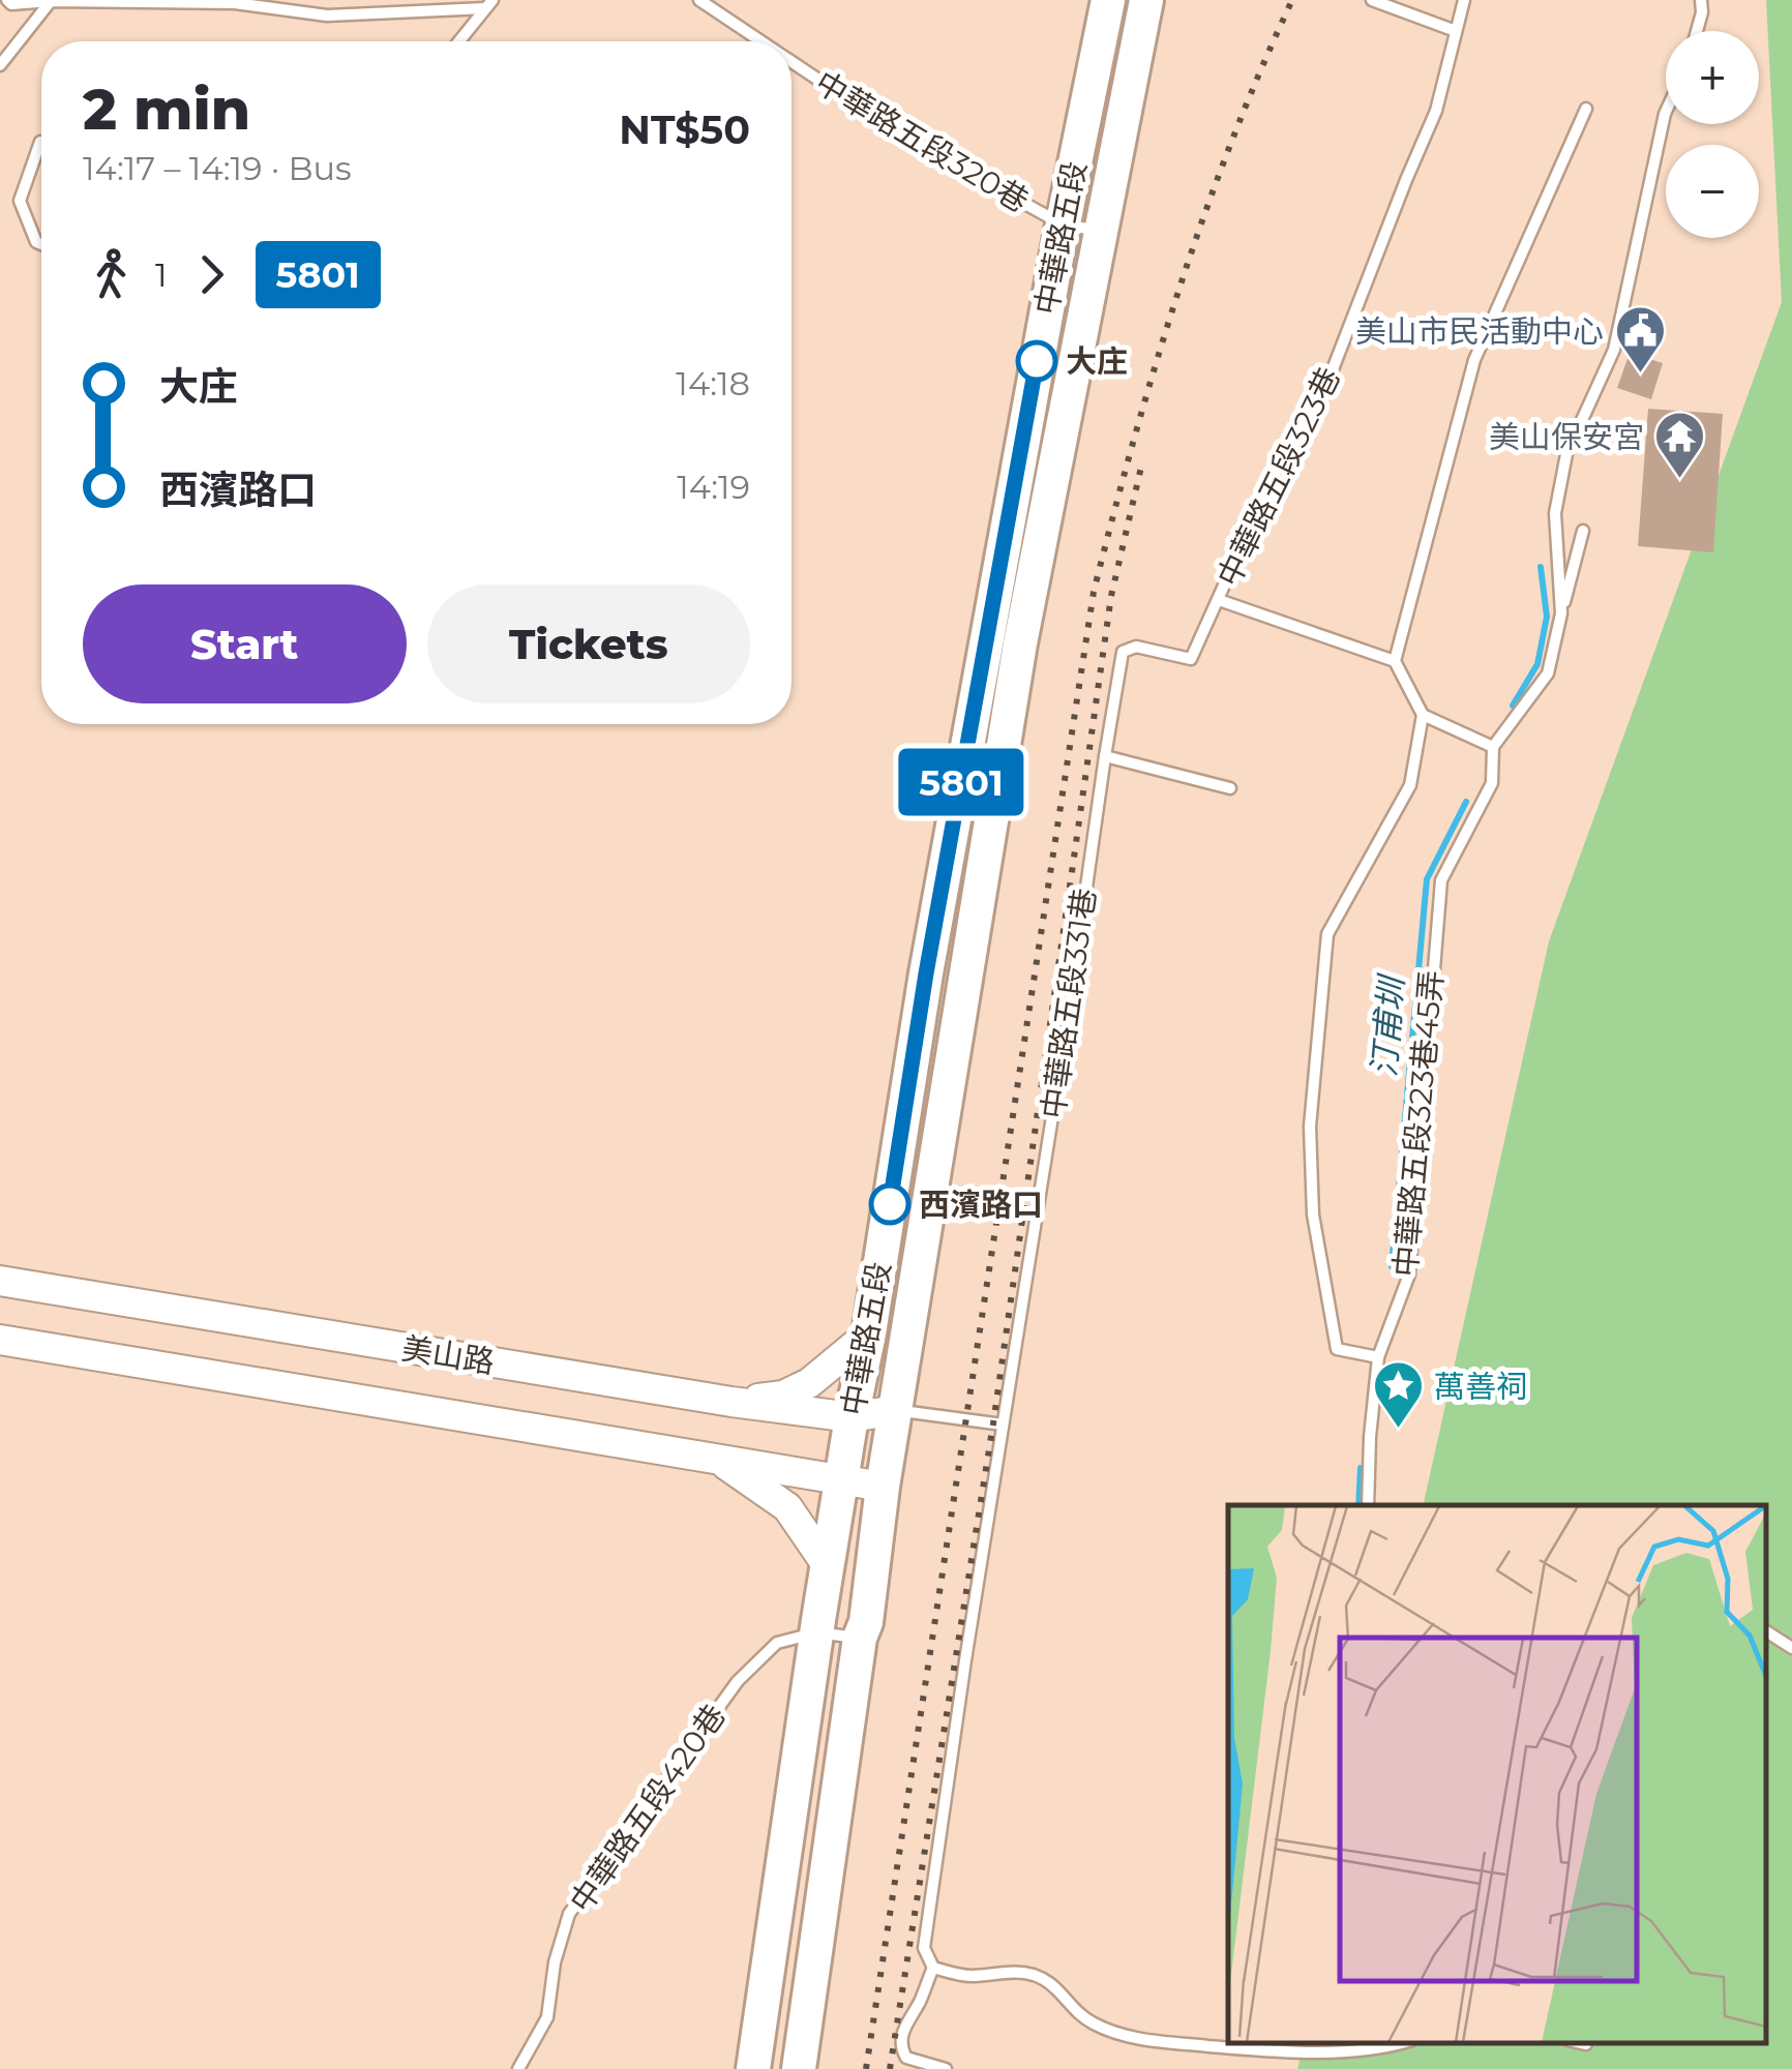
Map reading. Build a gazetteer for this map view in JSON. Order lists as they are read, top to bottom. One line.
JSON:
{"streets":{"main road":["中華路五段"],"street":["美山路"],"lane":["中華路五段320巷","中華路五段323巷","中華路五段331巷","中華路五段323巷45弄","中華路五段420巷"]},"crossings":[["中華路五段320巷","中華路五段"],["中華路五段","美山路"],["中華路五段","中華路五段420巷"],["中華路五段323巷","中華路五段331巷"]],"water":["汀甫圳"],"places":{"other":["大庄","西濱路口"],"public building":["美山市民活動中心"],"temple":["美山保安宮"],"place":["萬善祠"]},"lines":["bus line 5801"],"page":{"on_map":"5801","map_buttons":["+","−"],"heading":["2 min","14:17 – 14:19 · Bus","NT$50"],"legs":["1","5801"],"list":[{"name":"大庄","value":"14:18"},{"name":"西濱路口","value":"14:19"}],"buttons":["Start","Tickets"]}}
